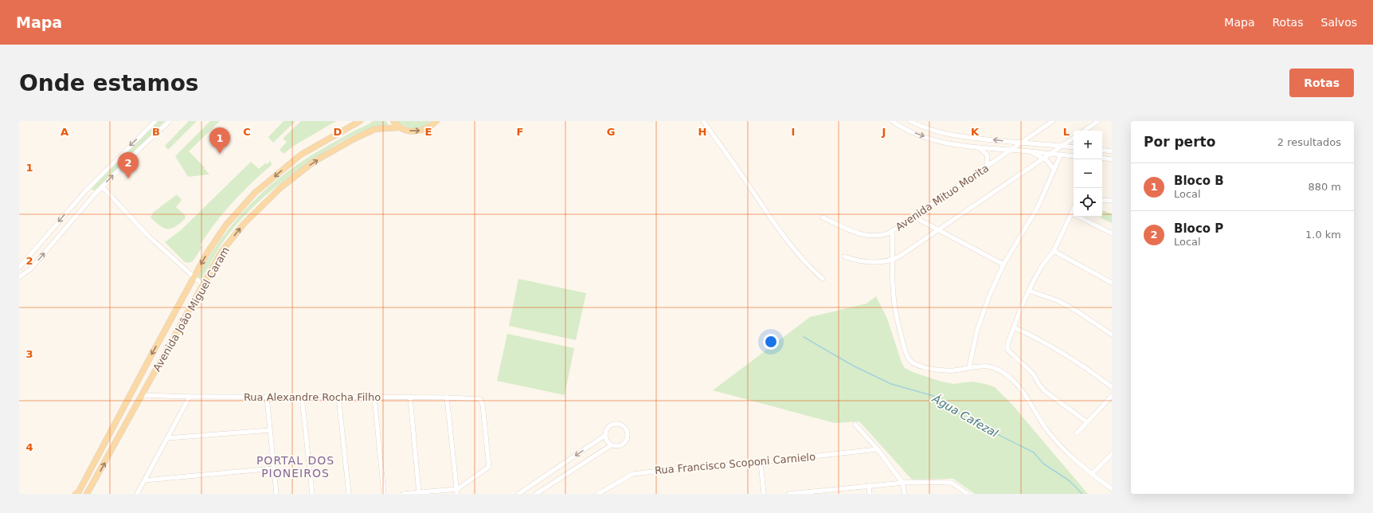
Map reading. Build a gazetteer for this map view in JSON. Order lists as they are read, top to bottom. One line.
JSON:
{"streets":{"main road":["Avenida João Miguel Caram"],"street":["Avenida Mituo Morita","Rua Alexandre Rocha Filho","Rua Francisco Scoponi Carnielo"]},"crossings":[["Avenida João Miguel Caram","Rua Alexandre Rocha Filho"]],"districts":["PORTAL DOS PIONEIROS"],"water":["Água Cafezal"],"page":{"header":"Mapa","nav":["Mapa","Rotas","Salvos"],"buttons":"Rotas","title":"Onde estamos","heading":["Por perto","2 resultados"],"pins":["1","2"],"map_buttons":["+","−"],"list":[{"mark":"1","name":"Bloco B","note":"Local","value":"880 m"},{"mark":"2","name":"Bloco P","note":"Local","value":"1.0 km"}]},"grid":{"columns":["A","B","C","D","E","F","G","H","I","J","K","L"],"rows":["1","2","3","4"]}}
